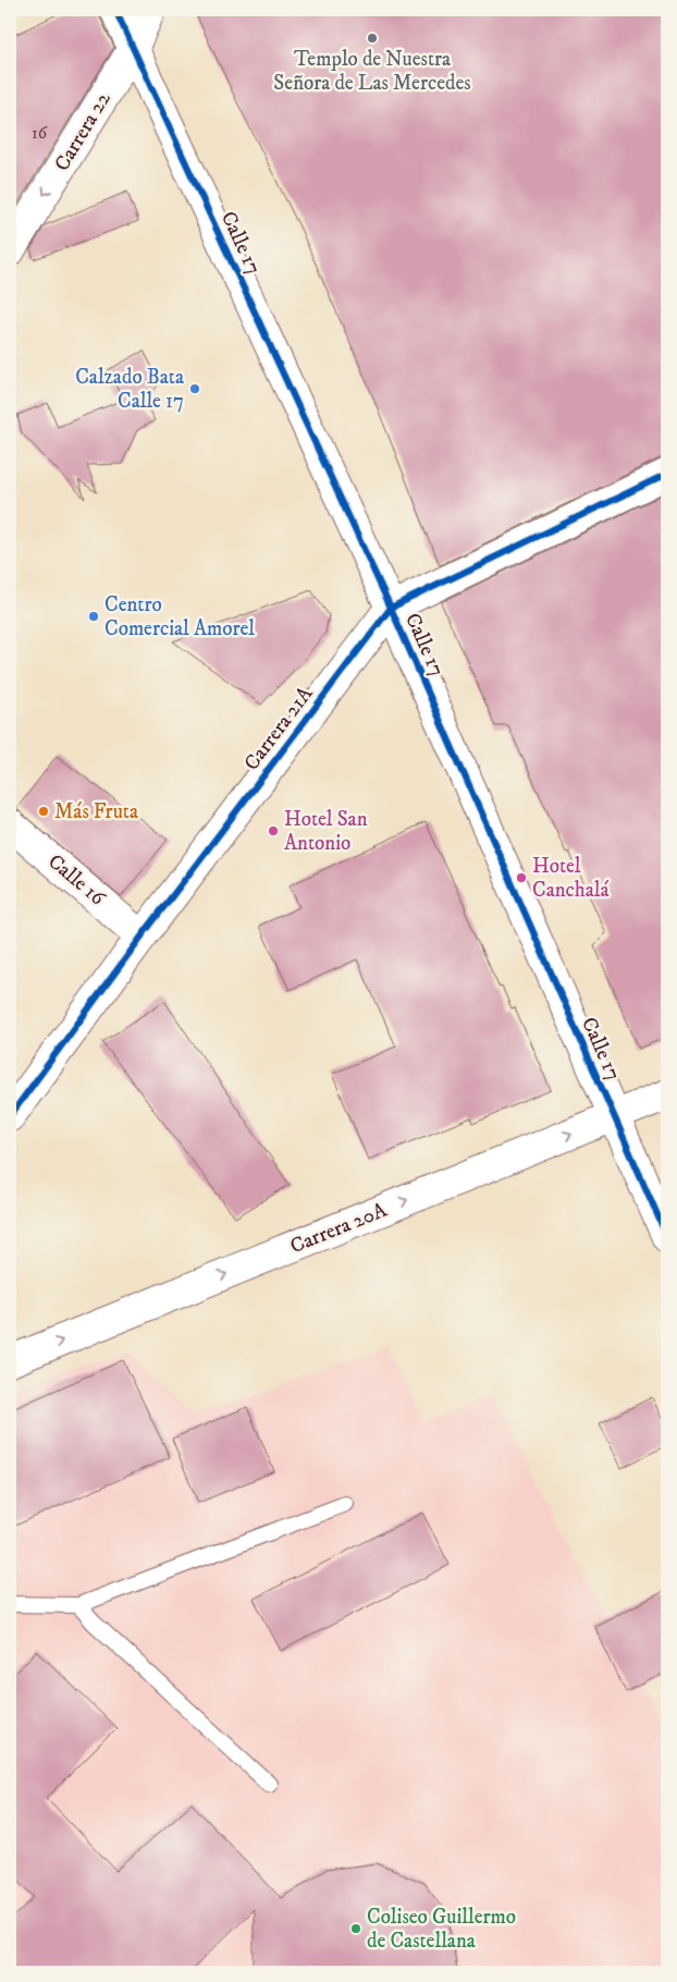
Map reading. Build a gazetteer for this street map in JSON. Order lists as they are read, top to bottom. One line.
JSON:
{"streets":{"street":["Carrera 22","Calle 17","Carrera 21A","Calle 16","Carrera 20A"]},"crossings":[["Carrera 22","Calle 17"],["Calle 17","Carrera 21A"],["Calle 17","Carrera 20A"],["Carrera 21A","Calle 16"]],"one_way":["Carrera 22","Carrera 20A"],"places":["Templo de Nuestra Señora de Las Mercedes","Calzado Bata Calle 17","Centro Comercial Amorel","Más Fruta","Hotel San Antonio","Hotel Canchalá","Coliseo Guillermo de Castellana"],"house_numbers":["16"]}
